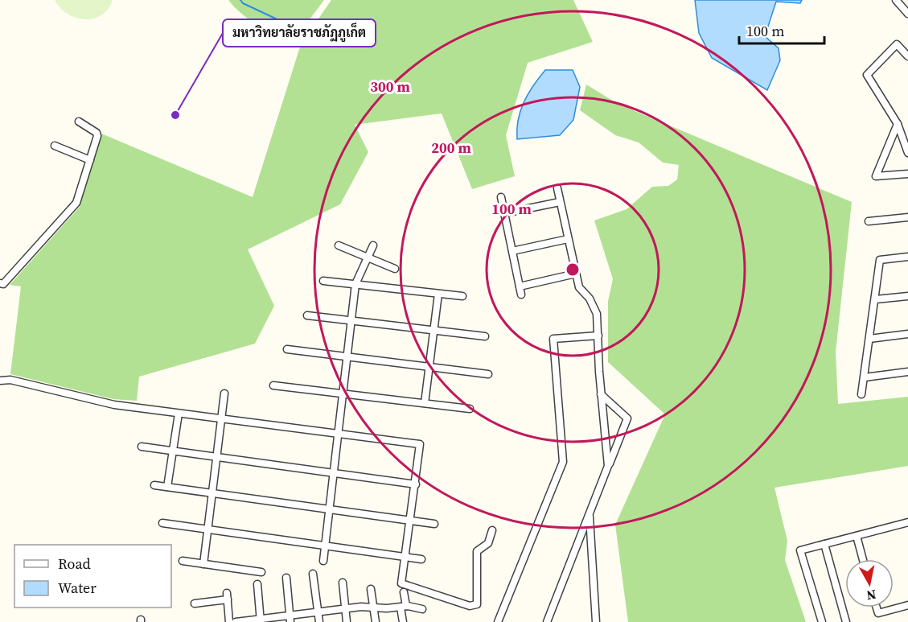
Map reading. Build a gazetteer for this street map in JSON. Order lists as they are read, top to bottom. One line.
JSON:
{"places":["มหาวิทยาลัยราชภัฏภูเก็ต"],"legend":["Road","Water"],"scale_bar":"100 m","north":"bottom","rings":["300 m","200 m","100 m"]}
